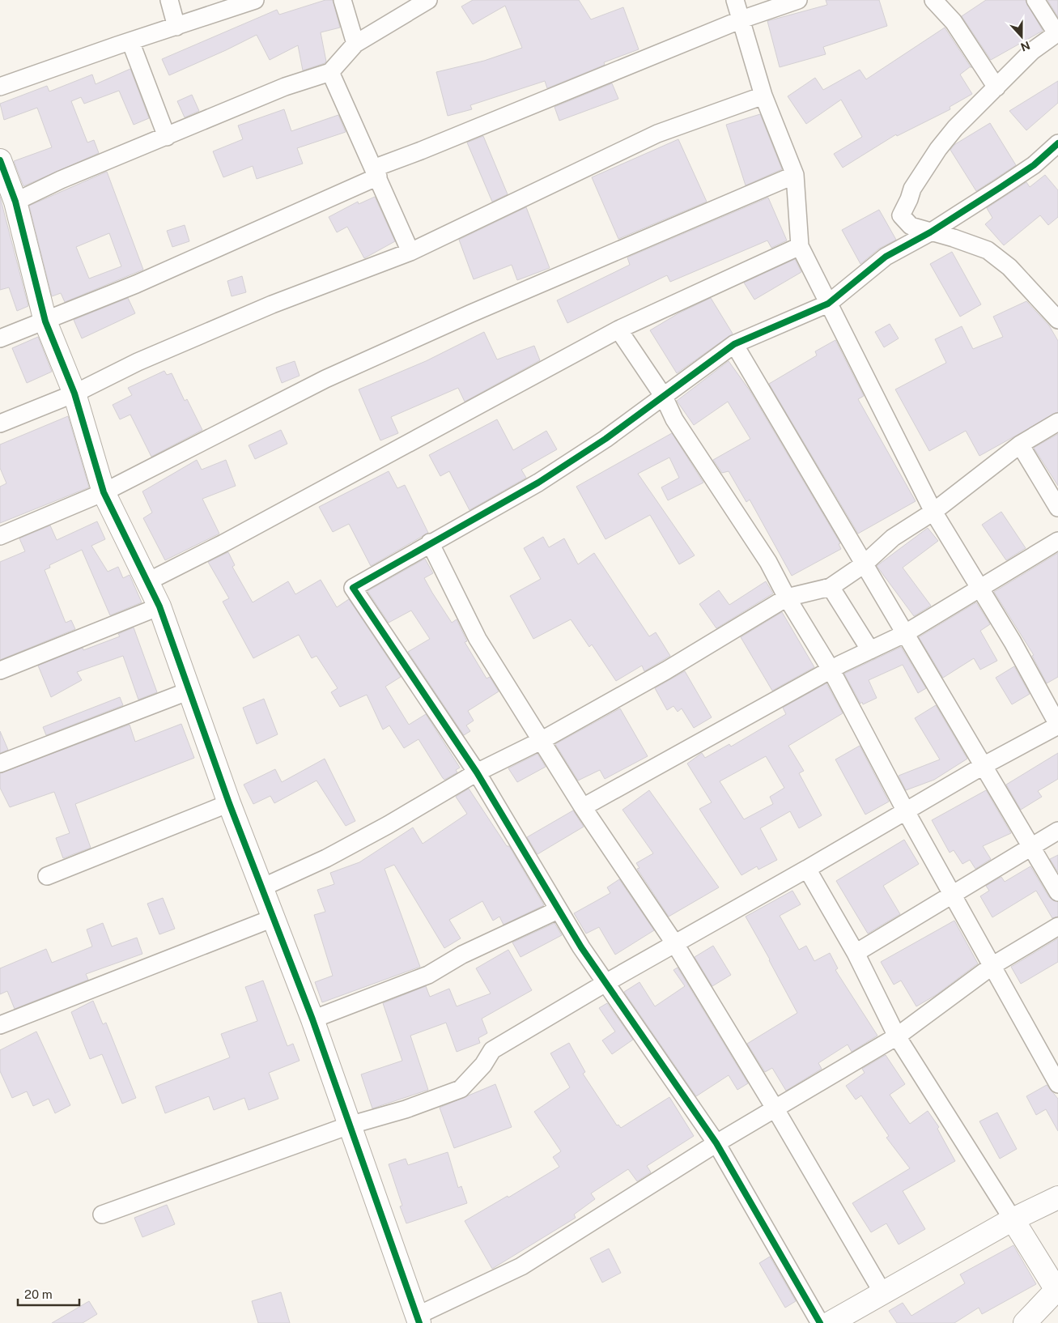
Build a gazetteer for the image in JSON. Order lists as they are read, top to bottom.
{
  "scale_bar": "20 m",
  "north": "bottom"
}
